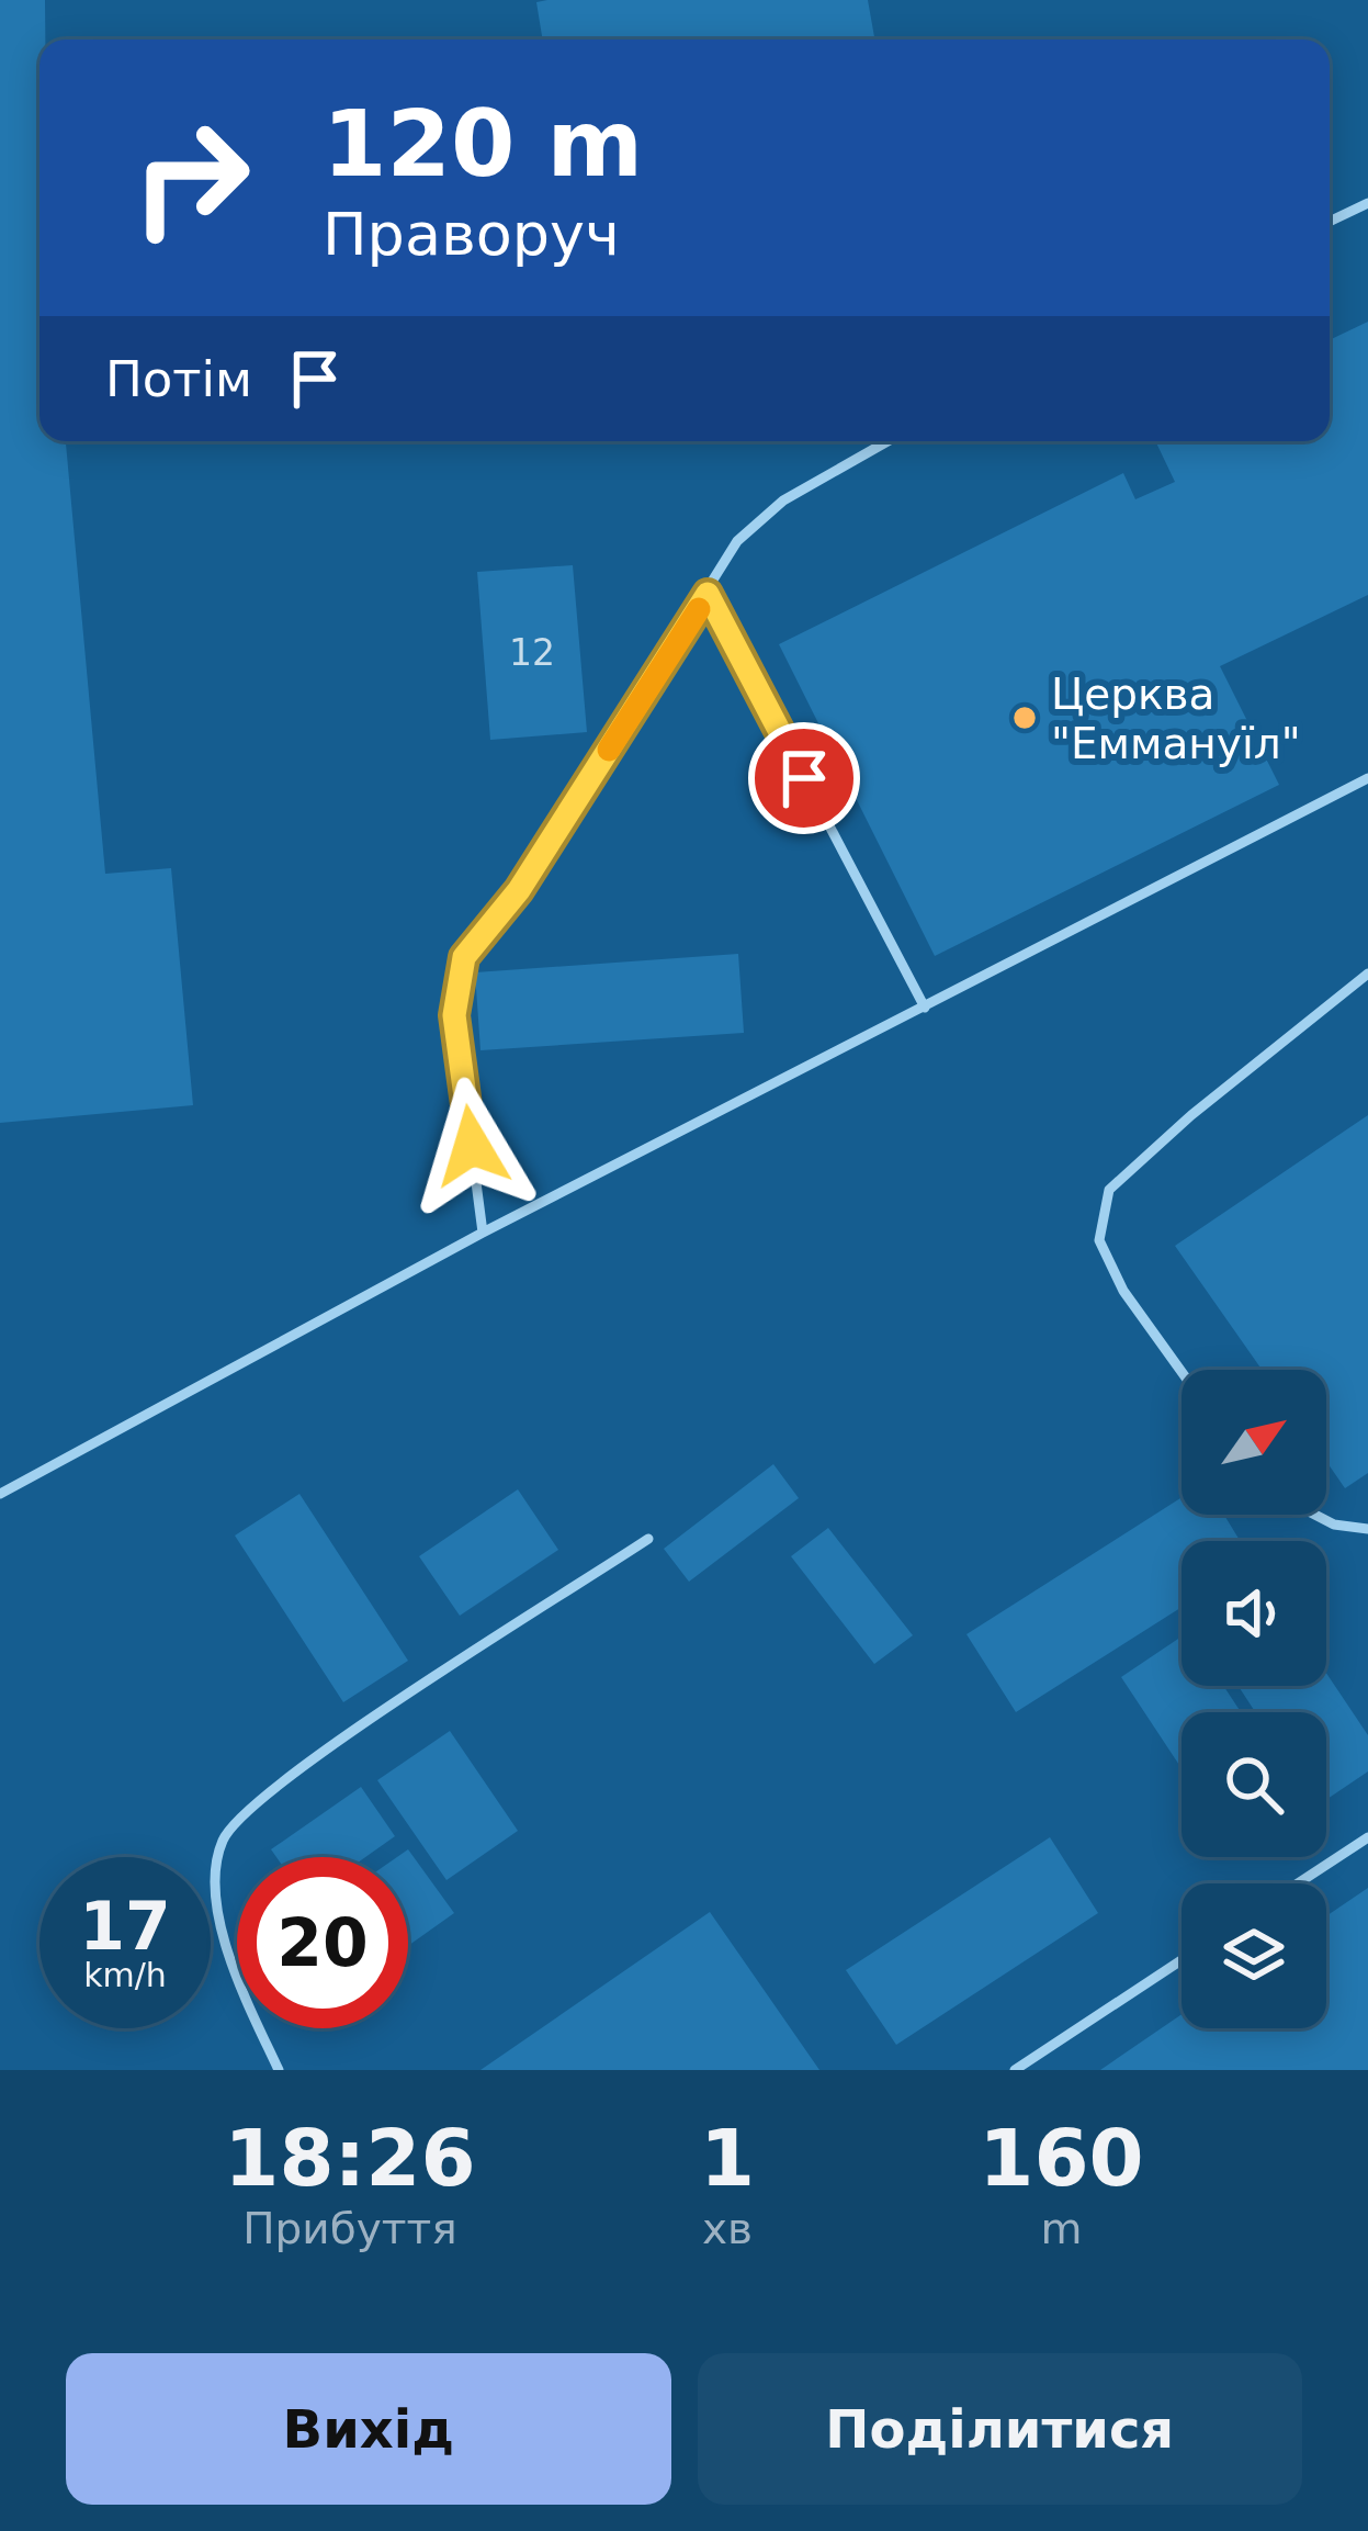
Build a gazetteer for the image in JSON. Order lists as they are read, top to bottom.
{
  "places": ["Церква \"Еммануїл\""],
  "house_numbers": ["12"],
  "north": "top right",
  "page": {
    "turn": ["120 m", "Праворуч"],
    "then": "Потім",
    "speed": "17 km/h",
    "limit": "20",
    "eta": [
      "18:26",
      "Прибуття",
      "1",
      "хв",
      "160",
      "m"
    ],
    "buttons": ["Вихід", "Поділитися"]
  }
}
